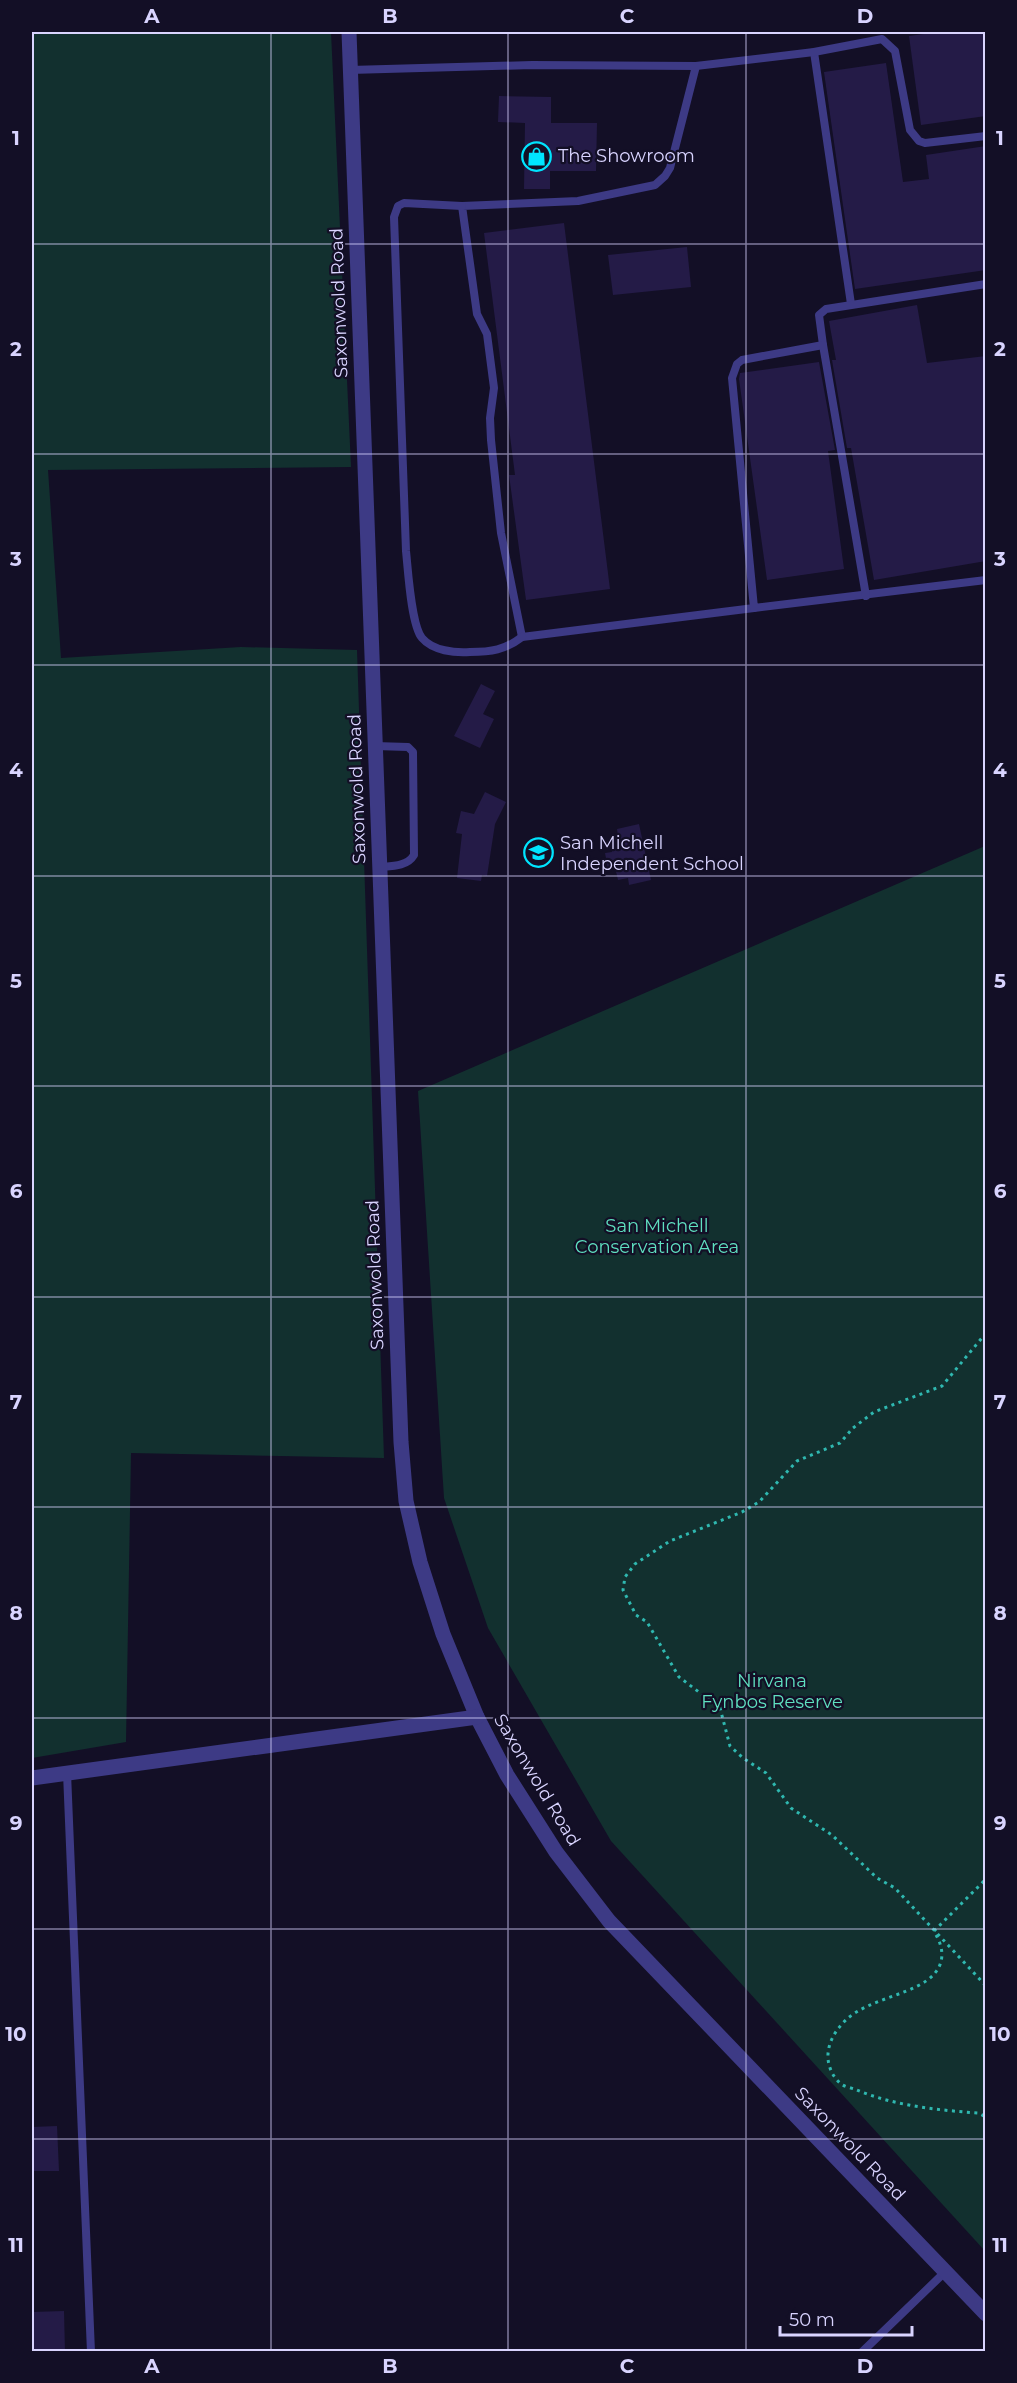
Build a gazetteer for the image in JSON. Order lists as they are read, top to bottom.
{
  "streets": {
    "street": ["Saxonwold Road"]
  },
  "parks": ["San Michell Conservation Area", "Nirvana Fynbos Reserve"],
  "places": {
    "shop": ["The Showroom"],
    "school or university": ["San Michell Independent School"]
  },
  "scale_bar": "50 m",
  "grid": {
    "columns": [
      "A",
      "B",
      "C",
      "D"
    ],
    "rows": [
      "1",
      "2",
      "3",
      "4",
      "5",
      "6",
      "7",
      "8",
      "9",
      "10",
      "11"
    ]
  }
}
